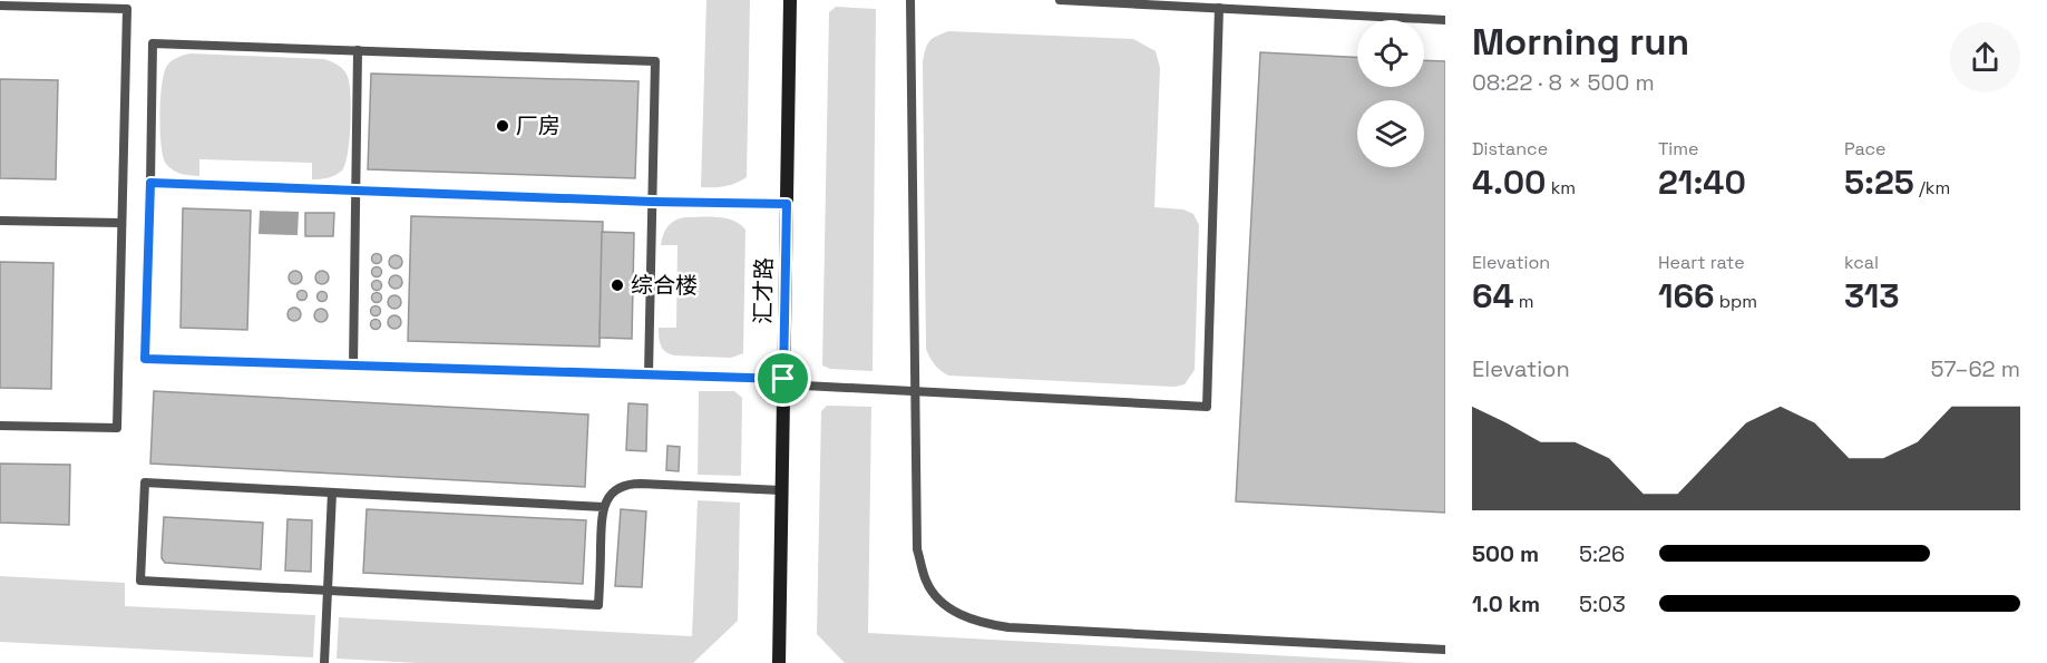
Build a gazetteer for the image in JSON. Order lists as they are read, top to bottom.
{
  "streets": {
    "main road": ["汇才路"]
  },
  "places": ["厂房", "综合楼"],
  "page": {
    "heading": ["Morning run", "08:22 · 8 × 500 m"],
    "stats": [
      ["Distance", "4.00 km"],
      ["Time", "21:40"],
      ["Pace", "5:25 /km"],
      ["Elevation", "64 m"],
      ["Heart rate", "166 bpm"],
      ["kcal", "313"]
    ],
    "chart": ["Elevation", "57–62 m"],
    "list": [
      {
        "name": "500 m",
        "note": "5:26"
      },
      {
        "name": "1.0 km",
        "note": "5:03"
      }
    ]
  }
}
